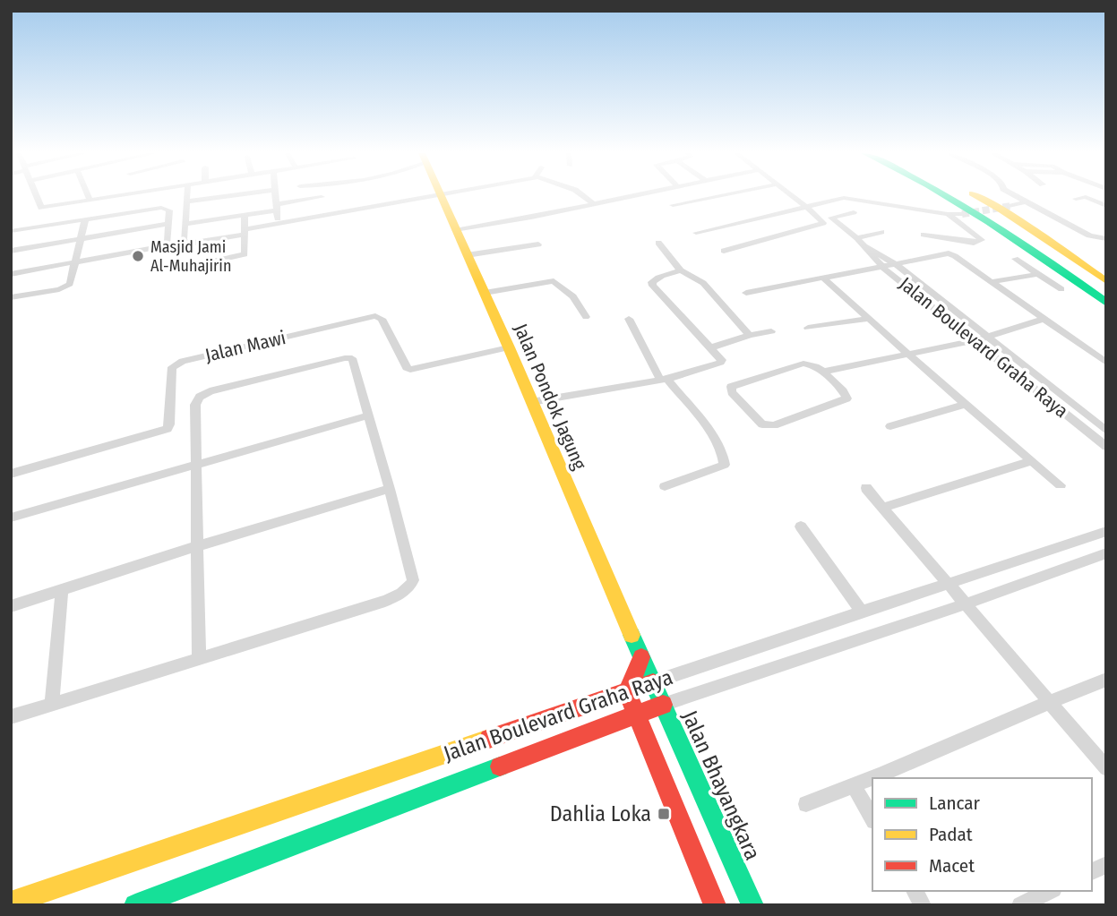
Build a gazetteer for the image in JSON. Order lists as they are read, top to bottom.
{
  "streets": {
    "main road": ["Jalan Boulevard Graha Raya", "Jalan Pondok Jagung", "Jalan Bhayangkara"],
    "street": ["Jalan Mawi"]
  },
  "crossings": [
    ["Jalan Mawi", "Jalan Pondok Jagung"],
    ["Jalan Boulevard Graha Raya", "Jalan Pondok Jagung"],
    ["Jalan Boulevard Graha Raya", "Jalan Bhayangkara"],
    ["Jalan Pondok Jagung", "Jalan Bhayangkara"]
  ],
  "places": {
    "other": ["Masjid Jami Al-Muhajirin"],
    "transit": ["Dahlia Loka"]
  },
  "legend": ["Lancar", "Padat", "Macet"]
}
